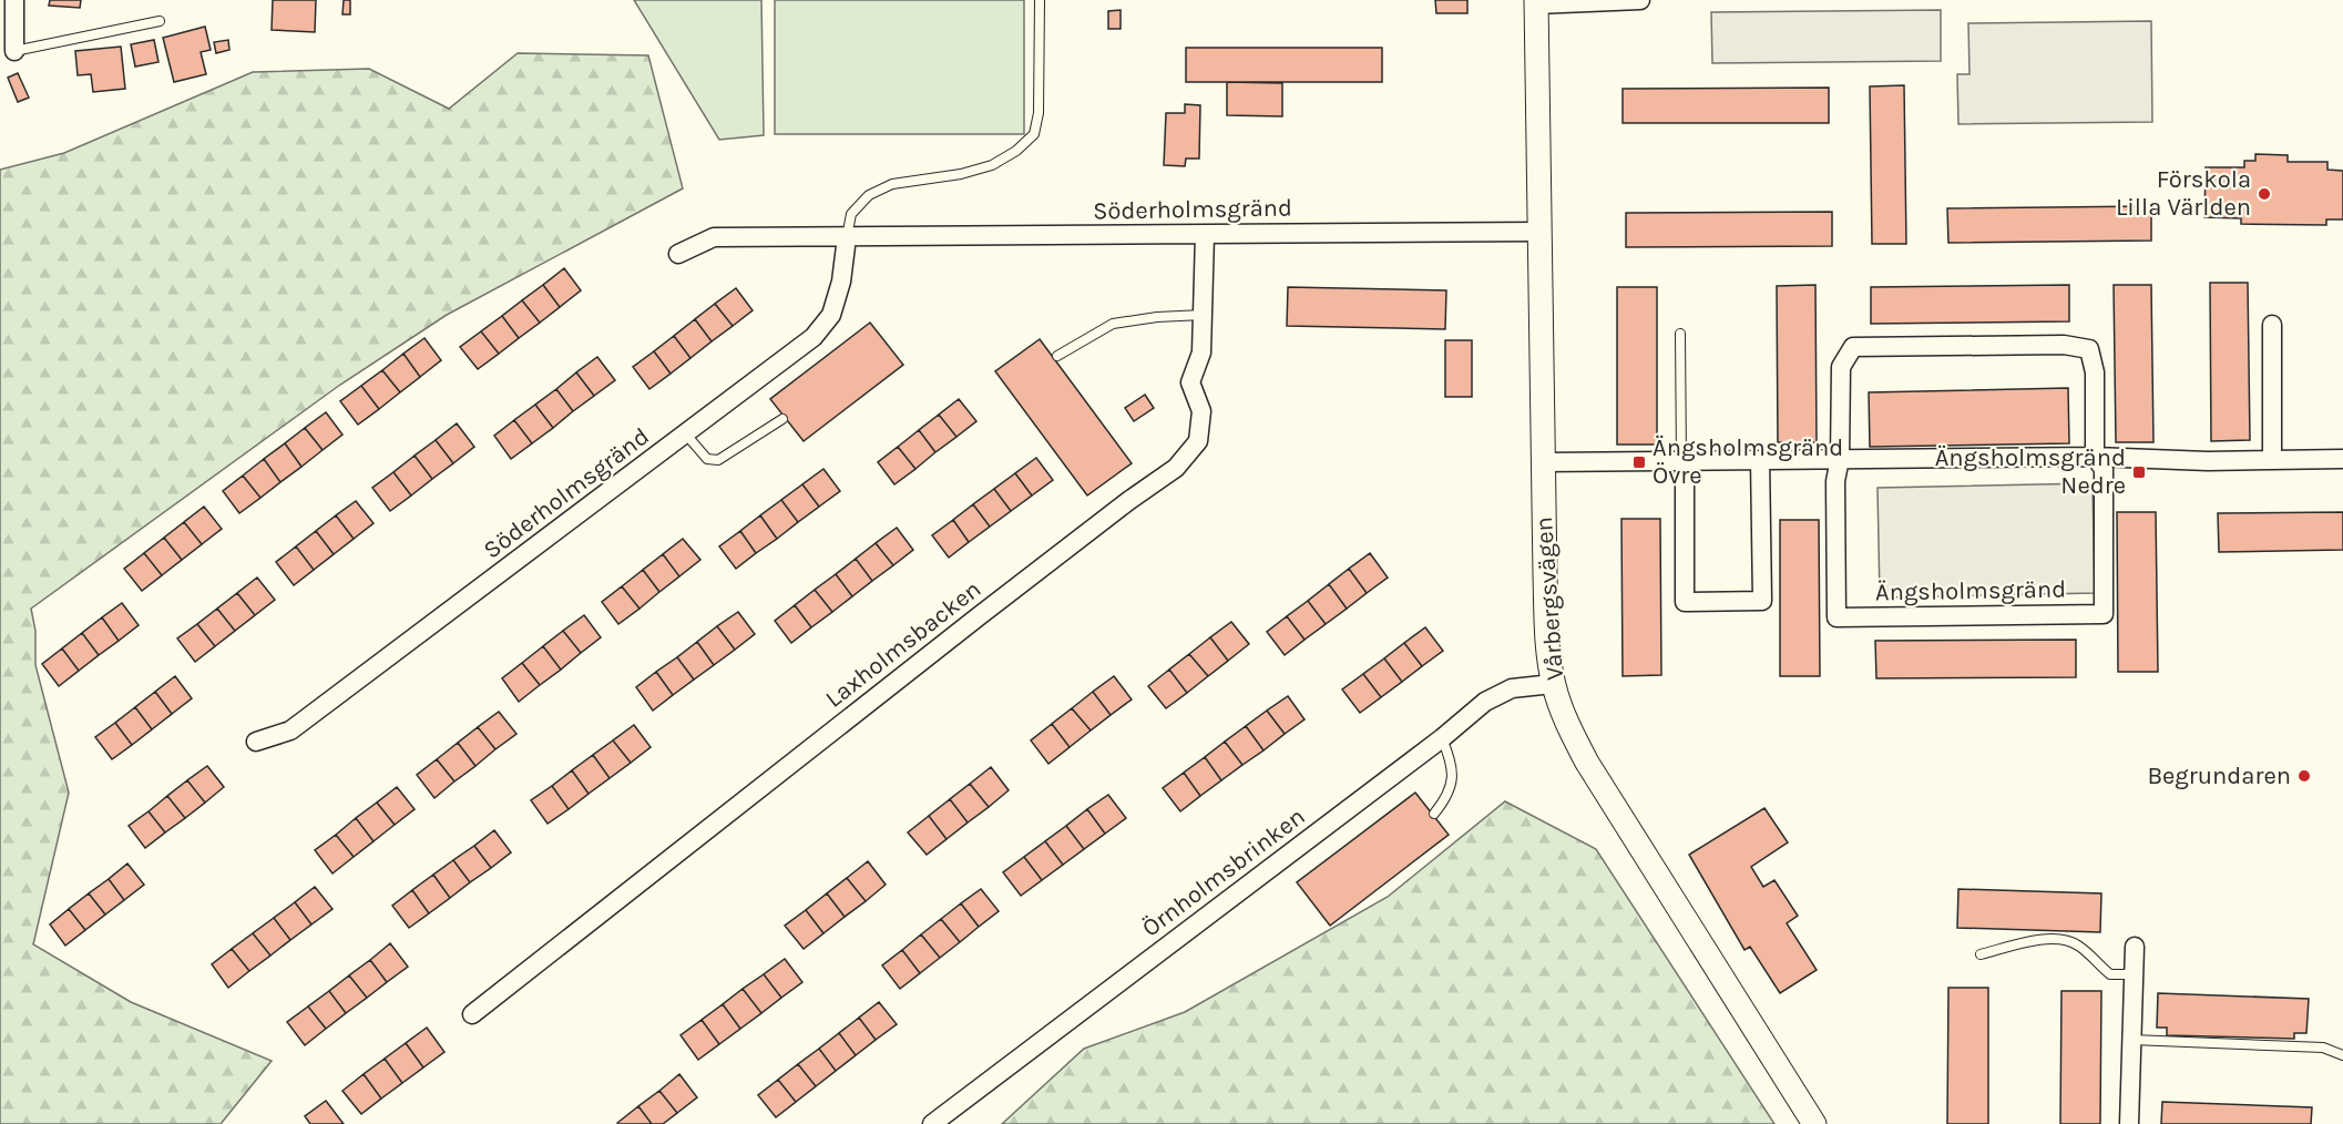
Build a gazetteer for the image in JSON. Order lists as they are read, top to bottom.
{
  "streets": {
    "street": [
      "Söderholmsgränd",
      "Ängsholmsgränd",
      "Vårbergsvägen",
      "Laxholmsbacken",
      "Örnholmsbrinken"
    ]
  },
  "crossings": [
    ["Söderholmsgränd", "Vårbergsvägen"],
    ["Söderholmsgränd", "Laxholmsbacken"],
    ["Vårbergsvägen", "Örnholmsbrinken"]
  ],
  "places": {
    "other": ["Förskola Lilla Världen", "Begrundaren"],
    "transit": ["Ängsholmsgränd Övre", "Ängsholmsgränd Nedre"]
  }
}
